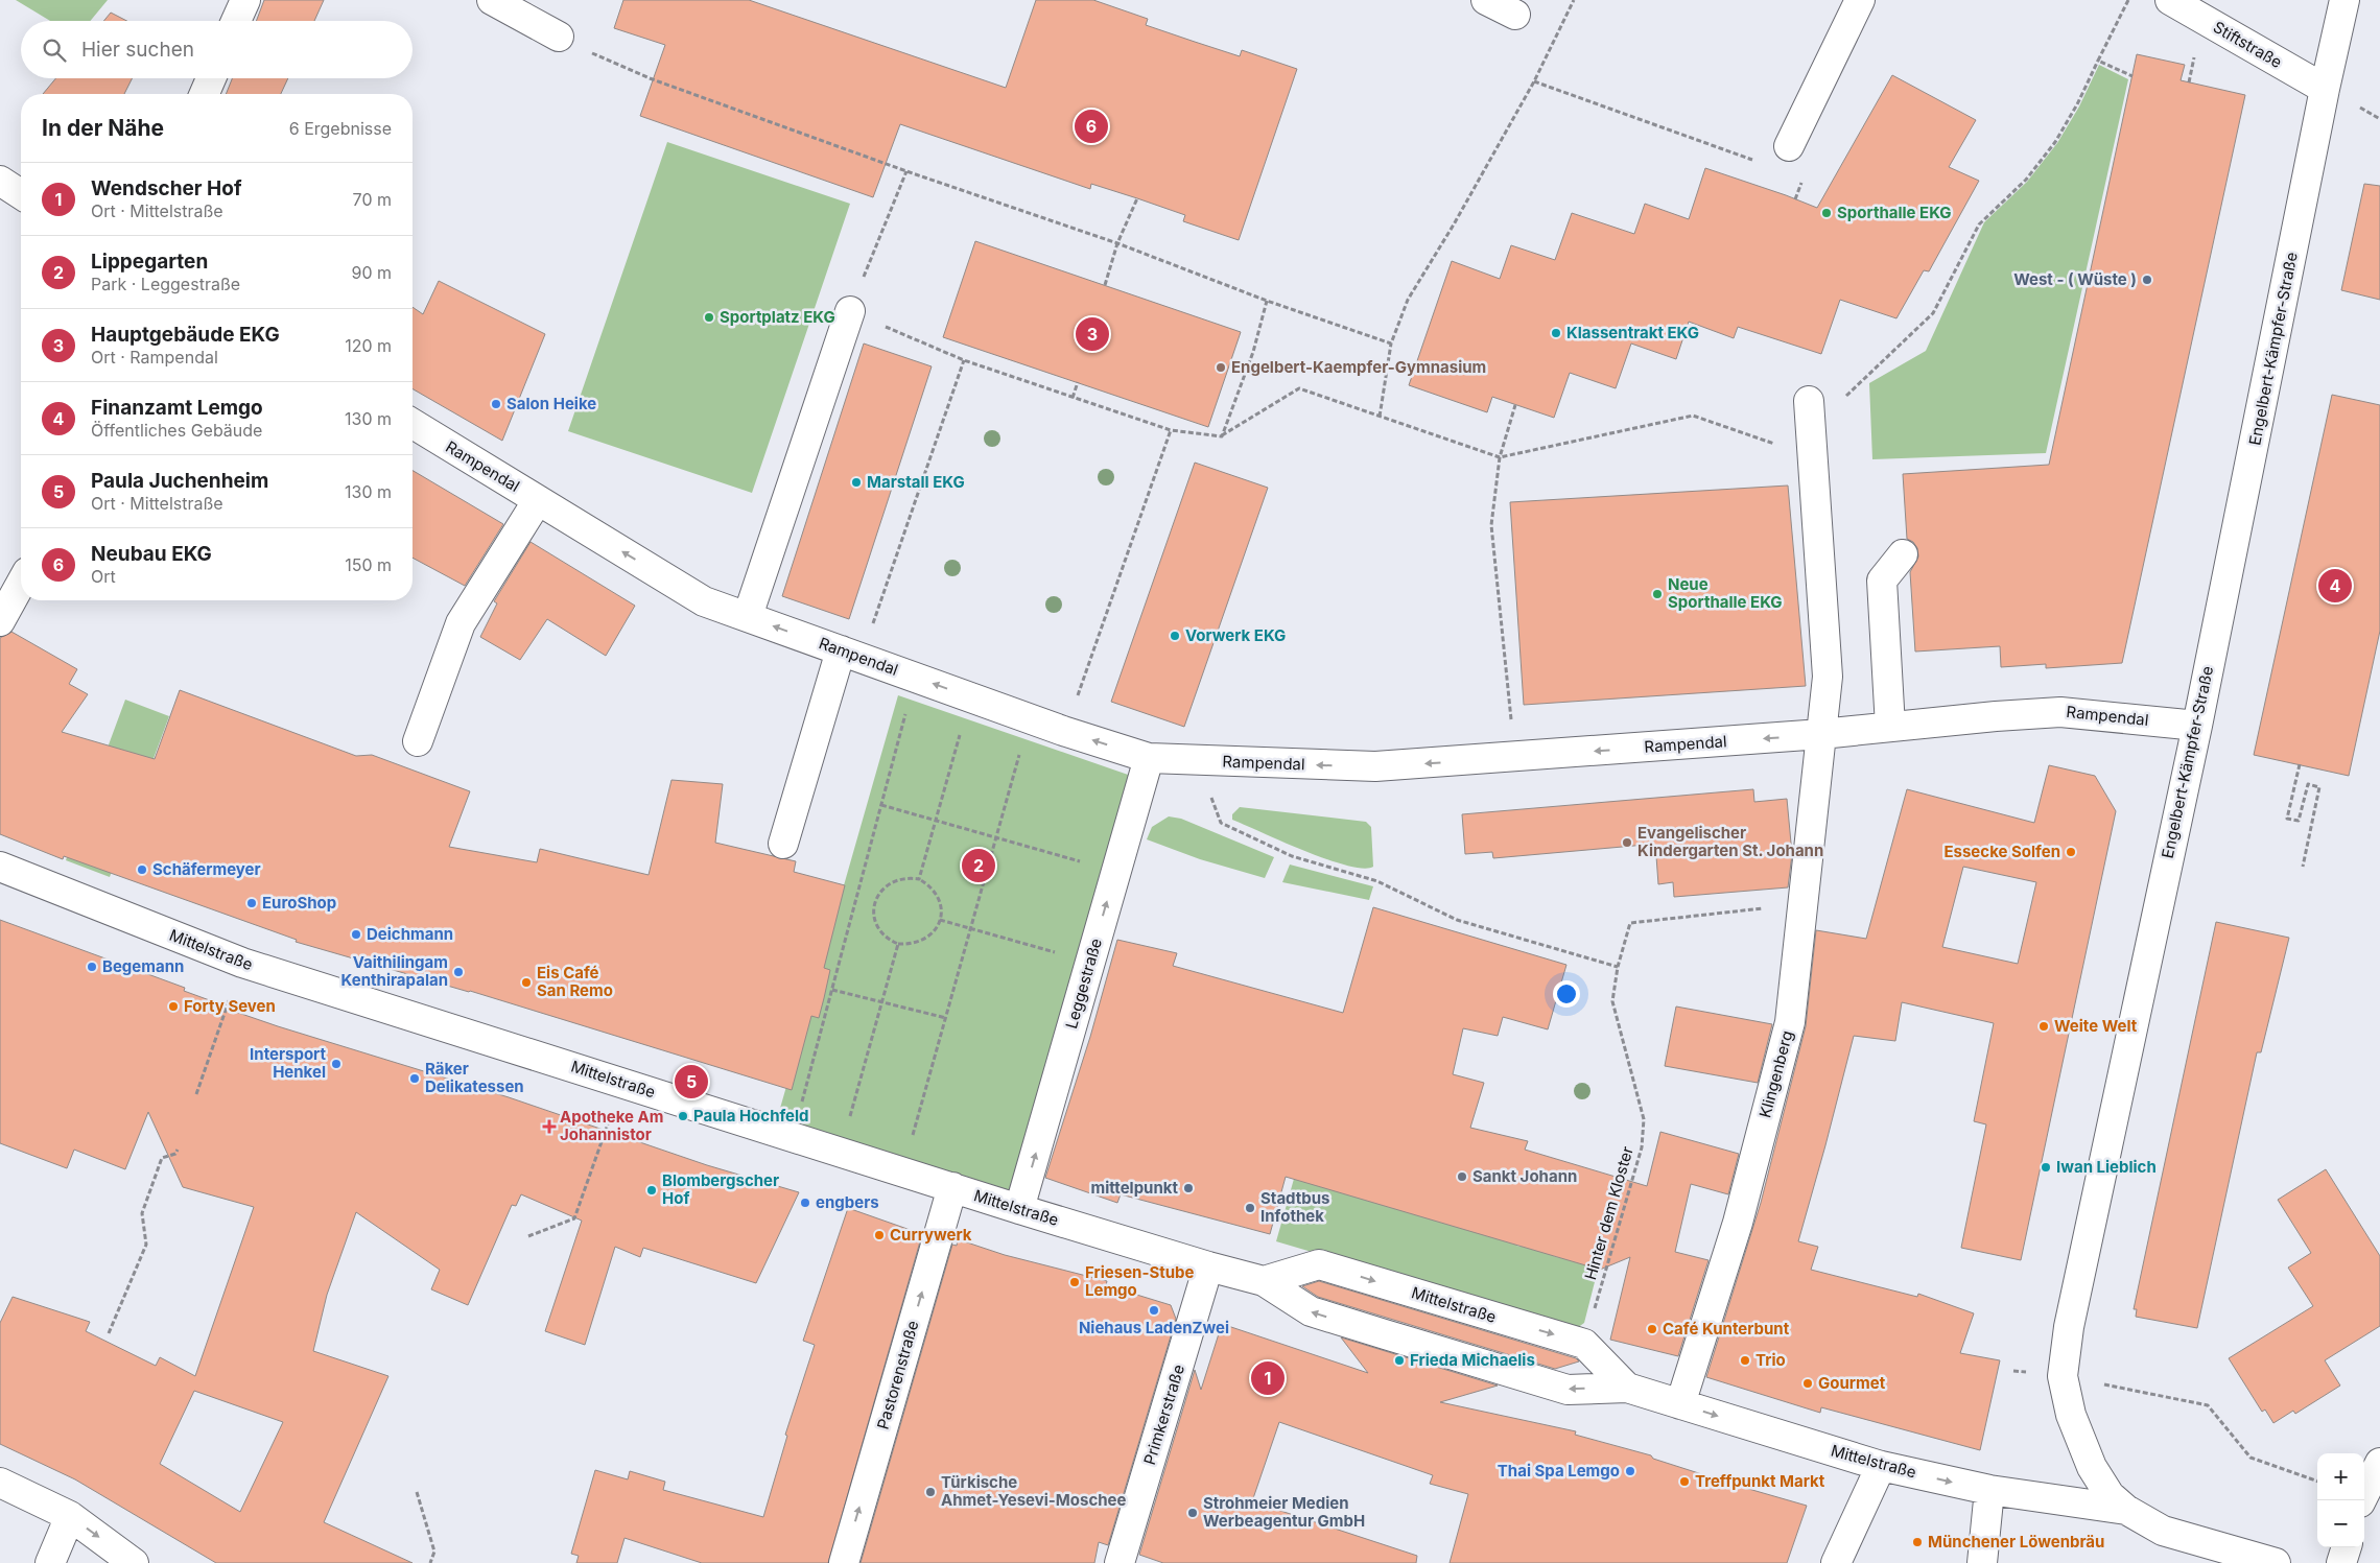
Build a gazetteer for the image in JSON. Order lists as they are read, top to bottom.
{
  "streets": {
    "street": [
      "Stiftstraße",
      "Engelbert-Kämpfer-Straße",
      "Rampendal",
      "Mittelstraße",
      "Leggestraße",
      "Klingenberg",
      "Pastorenstraße",
      "Primkerstraße"
    ],
    "path": ["Hinter dem Kloster"]
  },
  "crossings": [
    ["Stiftstraße", "Engelbert-Kämpfer-Straße"],
    ["Engelbert-Kämpfer-Straße", "Rampendal"],
    ["Engelbert-Kämpfer-Straße", "Mittelstraße"],
    ["Rampendal", "Leggestraße"],
    ["Rampendal", "Klingenberg"],
    ["Mittelstraße", "Leggestraße"],
    ["Mittelstraße", "Klingenberg"],
    ["Mittelstraße", "Hinter dem Kloster"],
    ["Mittelstraße", "Pastorenstraße"],
    ["Mittelstraße", "Primkerstraße"],
    ["Klingenberg", "Hinter dem Kloster"]
  ],
  "one_way": ["Rampendal", "Leggestraße", "Pastorenstraße"],
  "places": {
    "other": [
      "Sporthalle EKG",
      "West - ( Wüste )",
      "Sportplatz EKG",
      "Klassentrakt EKG",
      "Engelbert-Kaempfer-Gymnasium",
      "Salon Heike",
      "Marstall EKG",
      "Neue Sporthalle EKG",
      "Vorwerk EKG",
      "Evangelischer Kindergarten St. Johann",
      "Essecke Solfen",
      "Schäfermeyer",
      "EuroShop",
      "Deichmann",
      "Begemann",
      "Vaithilingam Kenthirapalan",
      "Eis Café San Remo",
      "Forty Seven",
      "Weite Welt",
      "Intersport Henkel",
      "Räker Delikatessen",
      "Paula Hochfeld",
      "Iwan Lieblich",
      "Sankt Johann",
      "mittelpunkt",
      "Blombergscher Hof",
      "engbers",
      "Stadtbus Infothek",
      "Currywerk",
      "Friesen-Stube Lemgo",
      "Niehaus LadenZwei",
      "Café Kunterbunt",
      "Frieda Michaelis",
      "Trio",
      "Gourmet",
      "Thai Spa Lemgo",
      "Treffpunkt Markt",
      "Türkische Ahmet-Yesevi-Moschee",
      "Strohmeier Medien Werbeagentur GmbH",
      "Münchener Löwenbräu"
    ],
    "health": ["Apotheke Am Johannistor"]
  },
  "page": {
    "search": "Hier suchen",
    "heading": ["In der Nähe", "6 Ergebnisse"],
    "pins": [
      "6",
      "3",
      "4",
      "2",
      "5",
      "1"
    ],
    "list": [
      {
        "mark": "1",
        "name": "Wendscher Hof",
        "note": "Ort · Mittelstraße",
        "value": "70 m"
      },
      {
        "mark": "2",
        "name": "Lippegarten",
        "note": "Park · Leggestraße",
        "value": "90 m"
      },
      {
        "mark": "3",
        "name": "Hauptgebäude EKG",
        "note": "Ort · Rampendal",
        "value": "120 m"
      },
      {
        "mark": "4",
        "name": "Finanzamt Lemgo",
        "note": "Öffentliches Gebäude",
        "value": "130 m"
      },
      {
        "mark": "5",
        "name": "Paula Juchenheim",
        "note": "Ort · Mittelstraße",
        "value": "130 m"
      },
      {
        "mark": "6",
        "name": "Neubau EKG",
        "note": "Ort",
        "value": "150 m"
      }
    ],
    "map_buttons": ["+", "−"]
  }
}
